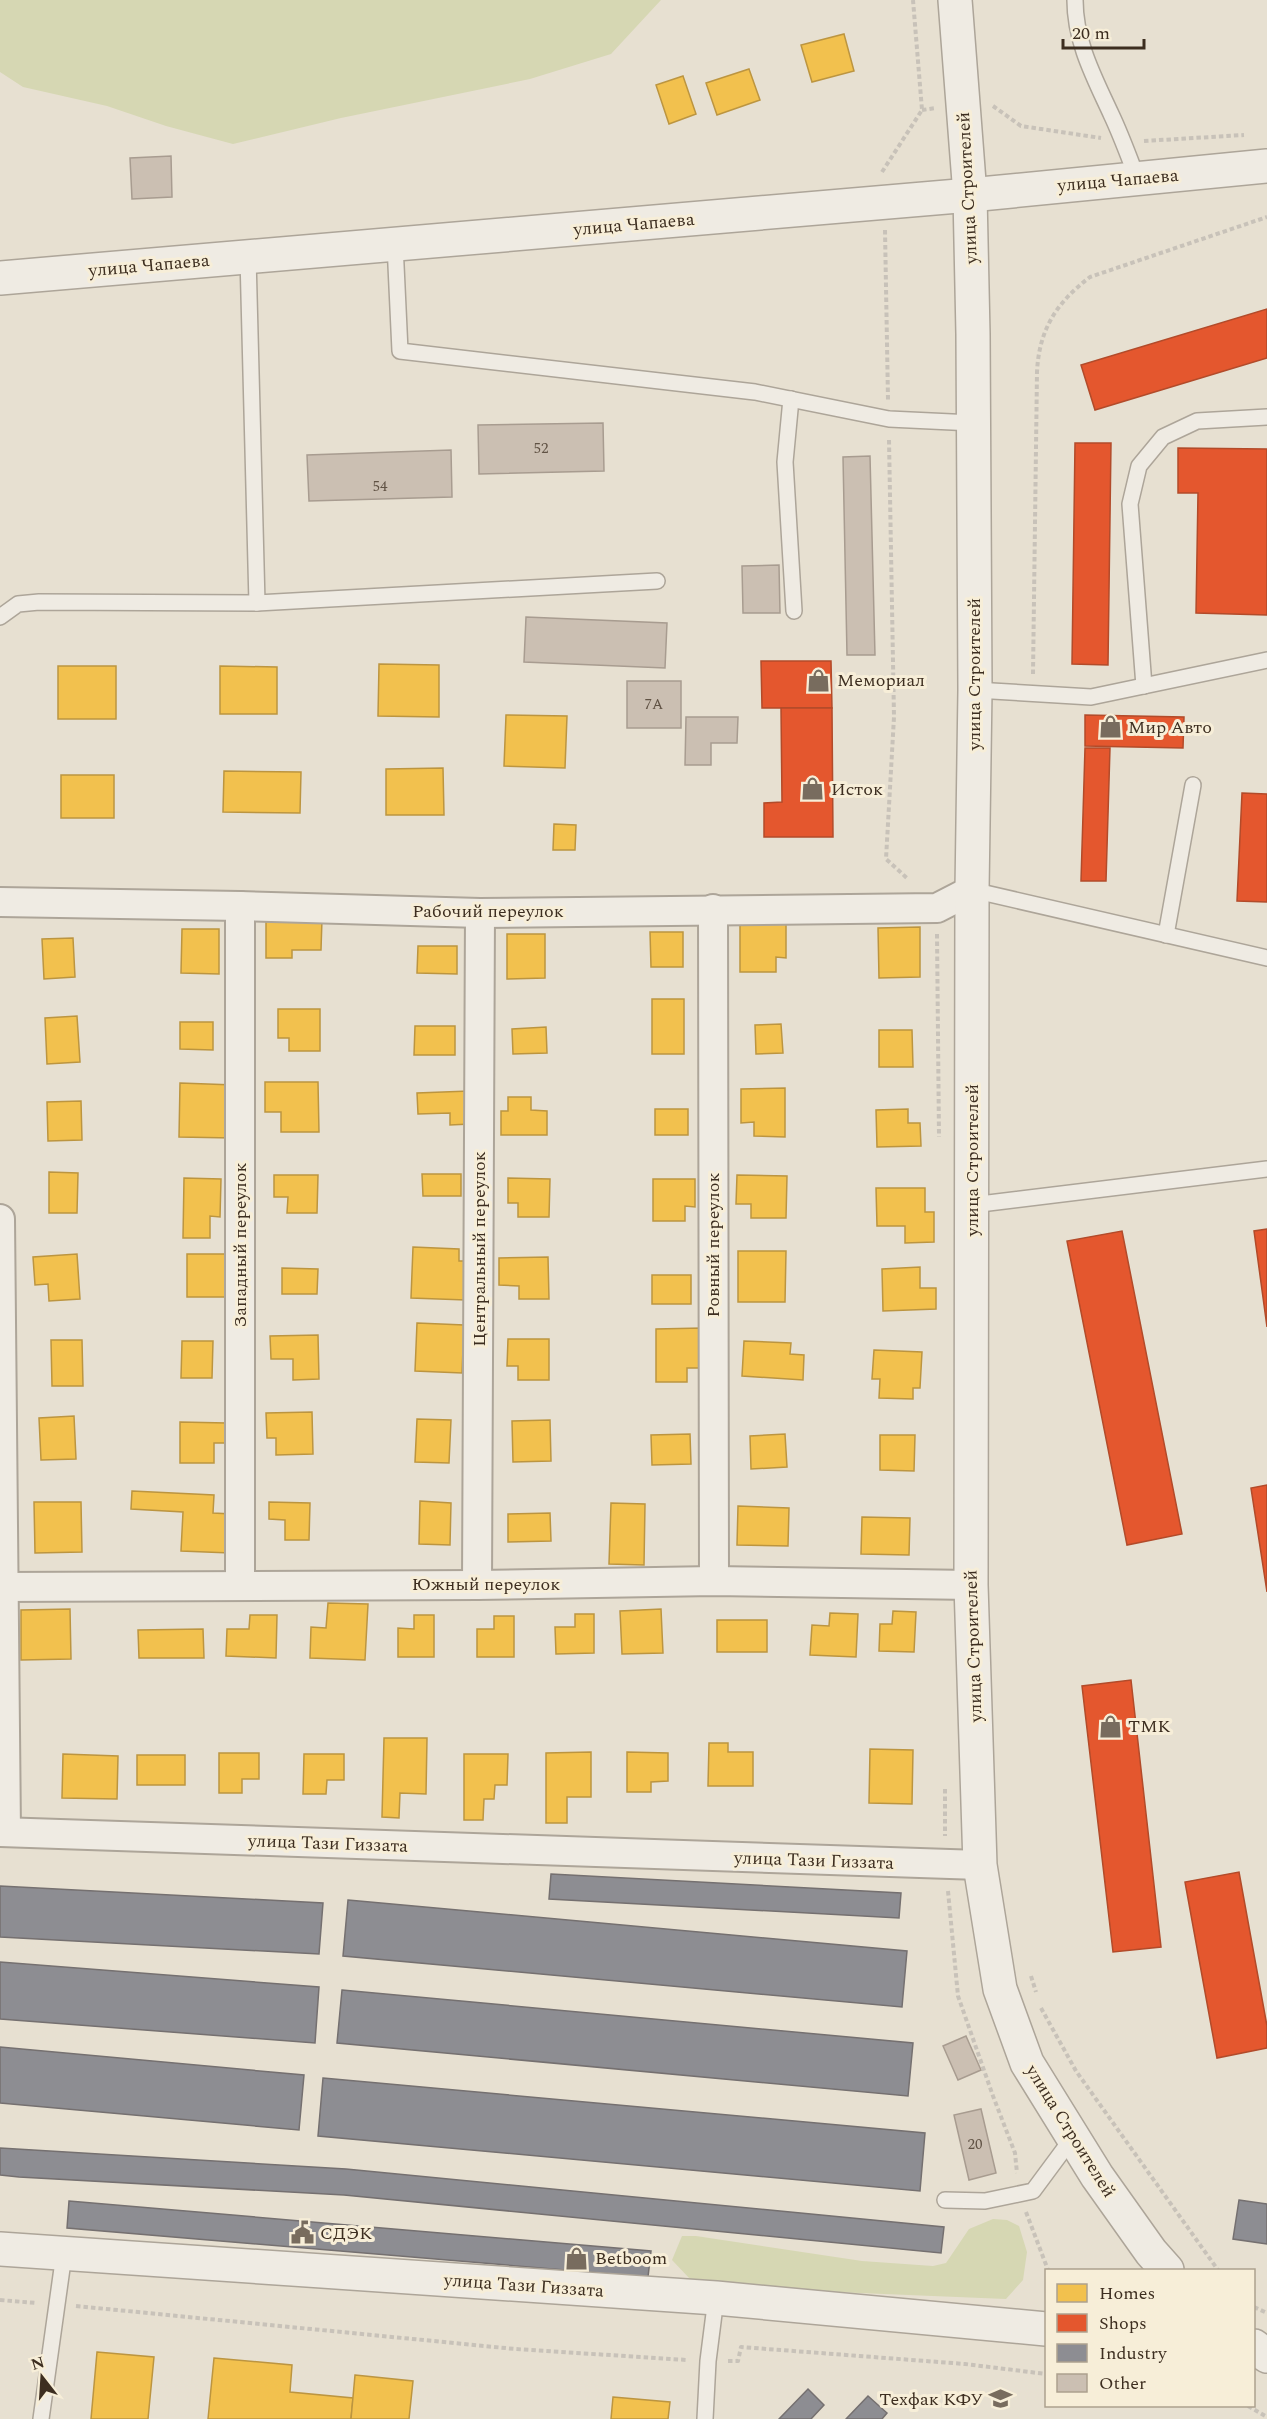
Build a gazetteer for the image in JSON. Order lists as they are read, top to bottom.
{
  "streets": {
    "street": [
      "улица Чапаева",
      "улица Строителей",
      "Рабочий переулок",
      "Западный переулок",
      "Ровный переулок",
      "Центральный переулок",
      "Южный переулок",
      "улица Тази Гиззата"
    ]
  },
  "crossings": [
    ["улица Чапаева", "улица Строителей"],
    ["улица Строителей", "Рабочий переулок"],
    ["улица Строителей", "Южный переулок"],
    ["улица Строителей", "улица Тази Гиззата"],
    ["Рабочий переулок", "Западный переулок"],
    ["Рабочий переулок", "Ровный переулок"],
    ["Рабочий переулок", "Центральный переулок"],
    ["Западный переулок", "Южный переулок"],
    ["Ровный переулок", "Южный переулок"],
    ["Центральный переулок", "Южный переулок"]
  ],
  "places": {
    "shop": [
      "Мемориал",
      "Мир Авто",
      "Исток",
      "ТМК",
      "Betboom"
    ],
    "public building": ["СДЭК"],
    "school or university": ["Техфак КФУ"]
  },
  "house_numbers": [
    "52",
    "54",
    "7А",
    "20"
  ],
  "legend": [
    "Homes",
    "Shops",
    "Industry",
    "Other"
  ],
  "scale_bar": "20 m",
  "north": "top"
}
